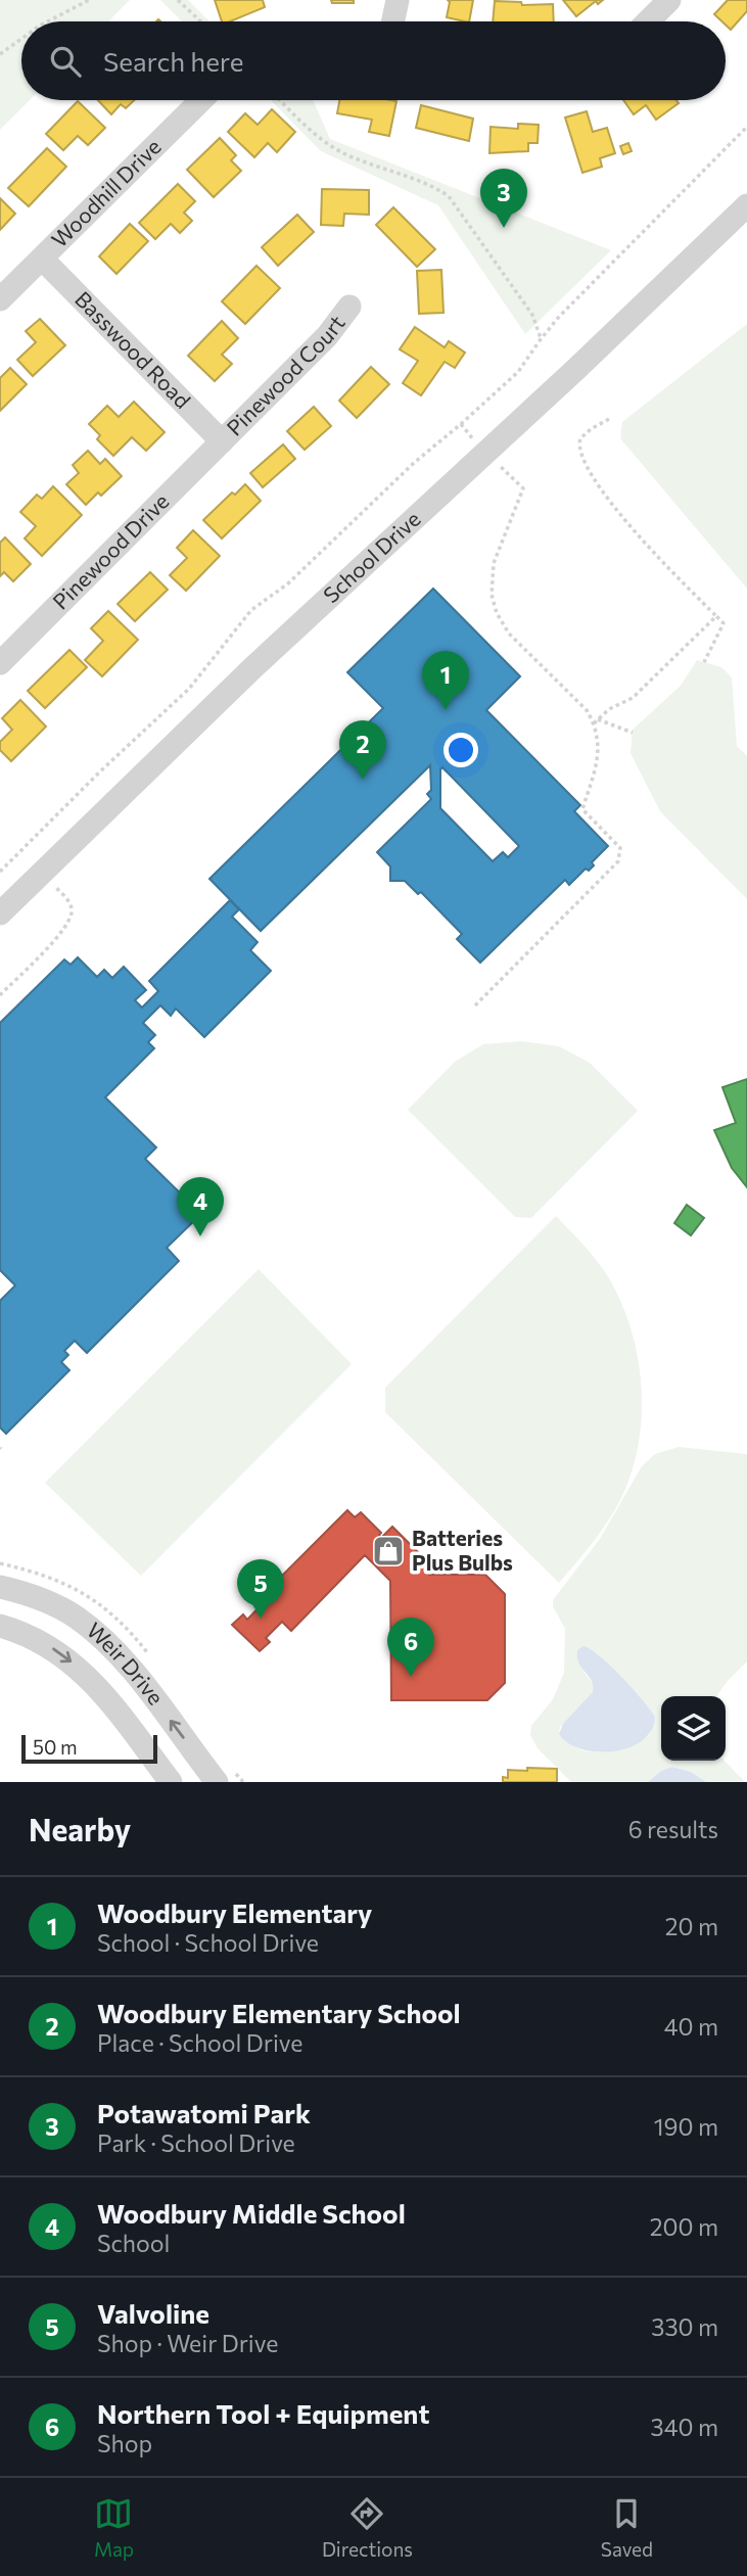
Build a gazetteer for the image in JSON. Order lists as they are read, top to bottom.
{
  "streets": {
    "street": [
      "Woodhill Drive",
      "Basswood Road",
      "Pinewood Court",
      "Pinewood Drive",
      "School Drive",
      "Weir Drive"
    ]
  },
  "crossings": [
    ["Woodhill Drive", "Basswood Road"],
    ["Basswood Road", "Pinewood Court"],
    ["Basswood Road", "Pinewood Drive"],
    ["Pinewood Court", "Pinewood Drive"]
  ],
  "places": {
    "shop": ["Batteries Plus Bulbs"]
  },
  "scale_bar": "50 m",
  "page": {
    "search": "Search here",
    "pins": [
      "3",
      "1",
      "2",
      "4",
      "5",
      "6"
    ],
    "scale": "50 m",
    "heading": ["Nearby", "6 results"],
    "list": [
      {
        "mark": "1",
        "name": "Woodbury Elementary",
        "note": "School · School Drive",
        "value": "20 m"
      },
      {
        "mark": "2",
        "name": "Woodbury Elementary School",
        "note": "Place · School Drive",
        "value": "40 m"
      },
      {
        "mark": "3",
        "name": "Potawatomi Park",
        "note": "Park · School Drive",
        "value": "190 m"
      },
      {
        "mark": "4",
        "name": "Woodbury Middle School",
        "note": "School",
        "value": "200 m"
      },
      {
        "mark": "5",
        "name": "Valvoline",
        "note": "Shop · Weir Drive",
        "value": "330 m"
      },
      {
        "mark": "6",
        "name": "Northern Tool + Equipment",
        "note": "Shop",
        "value": "340 m"
      }
    ],
    "nav": ["Map", "Directions", "Saved"]
  }
}
